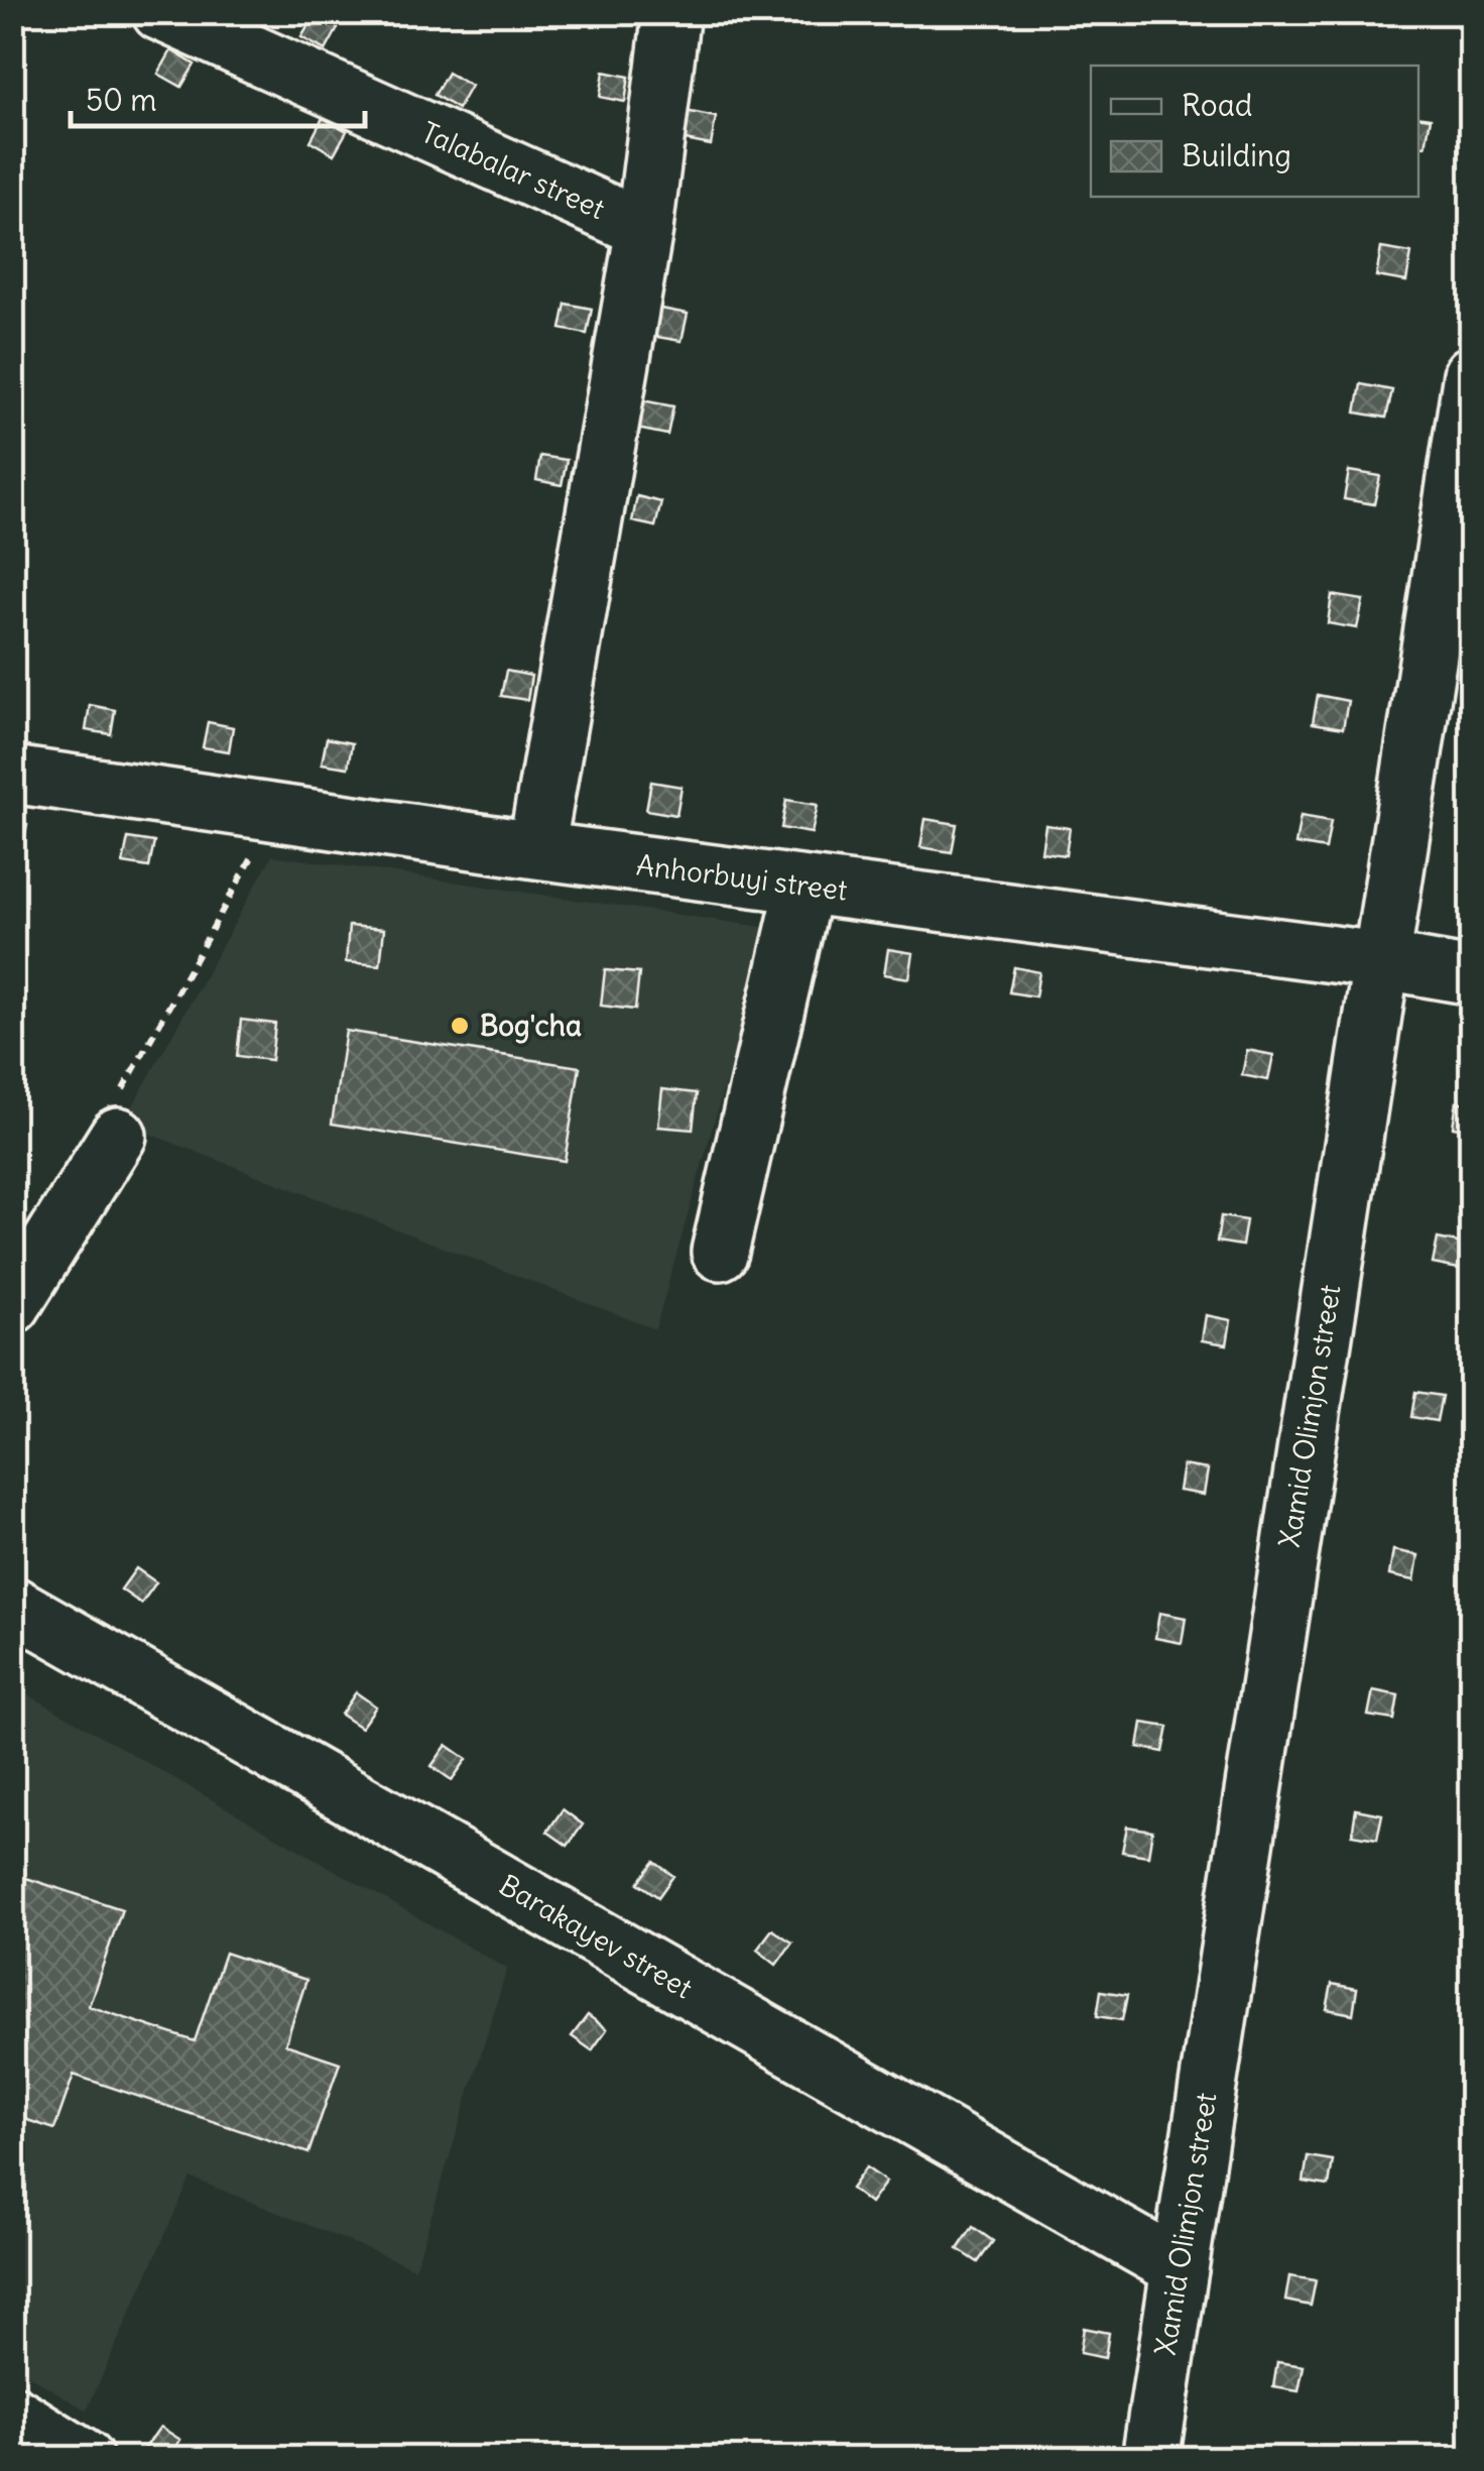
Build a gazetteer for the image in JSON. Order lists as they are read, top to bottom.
{
  "streets": {
    "street": [
      "Talabalar street",
      "Anhorbuyi street",
      "Xamid Olimjon street",
      "Barakayev street"
    ]
  },
  "crossings": [
    ["Anhorbuyi street", "Xamid Olimjon street"],
    ["Xamid Olimjon street", "Barakayev street"]
  ],
  "places": ["Bog'cha"],
  "legend": ["Road", "Building"],
  "scale_bar": "50 m"
}
